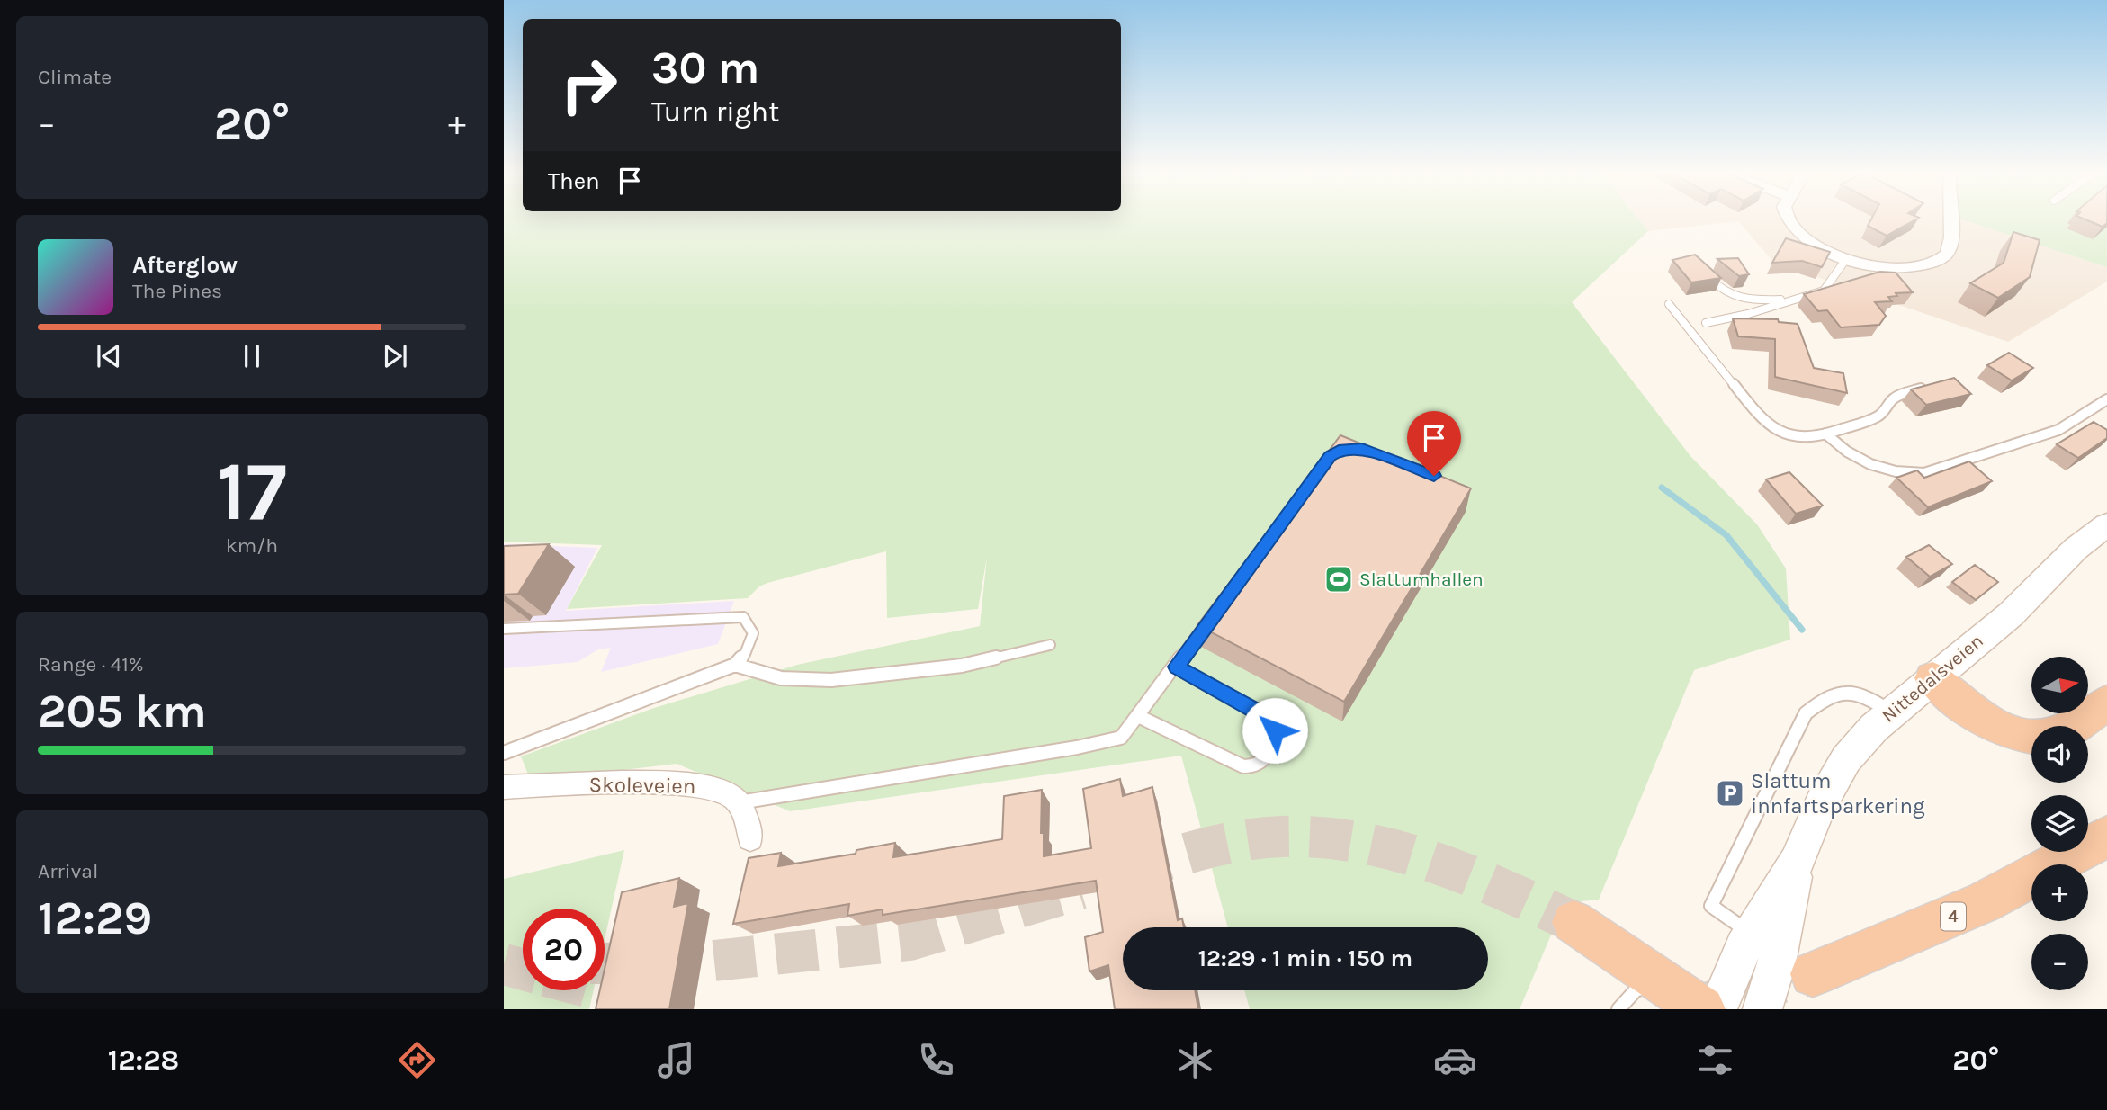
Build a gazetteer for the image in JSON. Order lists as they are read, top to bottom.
{
  "streets": {
    "highway": ["4"],
    "main road": ["Nittedalsveien"],
    "street": ["Skoleveien"]
  },
  "places": {
    "sports": ["Slattumhallen"],
    "parking": ["Slattum innfartsparkering"]
  },
  "north": "right",
  "page": {
    "tile": [
      "Climate",
      ["17", "km/h"],
      ["Range · 41%", "205 km"],
      ["Arrival", "12:29"]
    ],
    "turn": ["30 m", "Turn right"],
    "heat": ["−", "20°", "+"],
    "then": "Then",
    "song": ["Afterglow", "The Pines"],
    "map_buttons": ["+", "−"],
    "limit": "20",
    "trip": "12:29 · 1 min · 150 m",
    "tabs": ["12:28", "20°"]
  }
}
